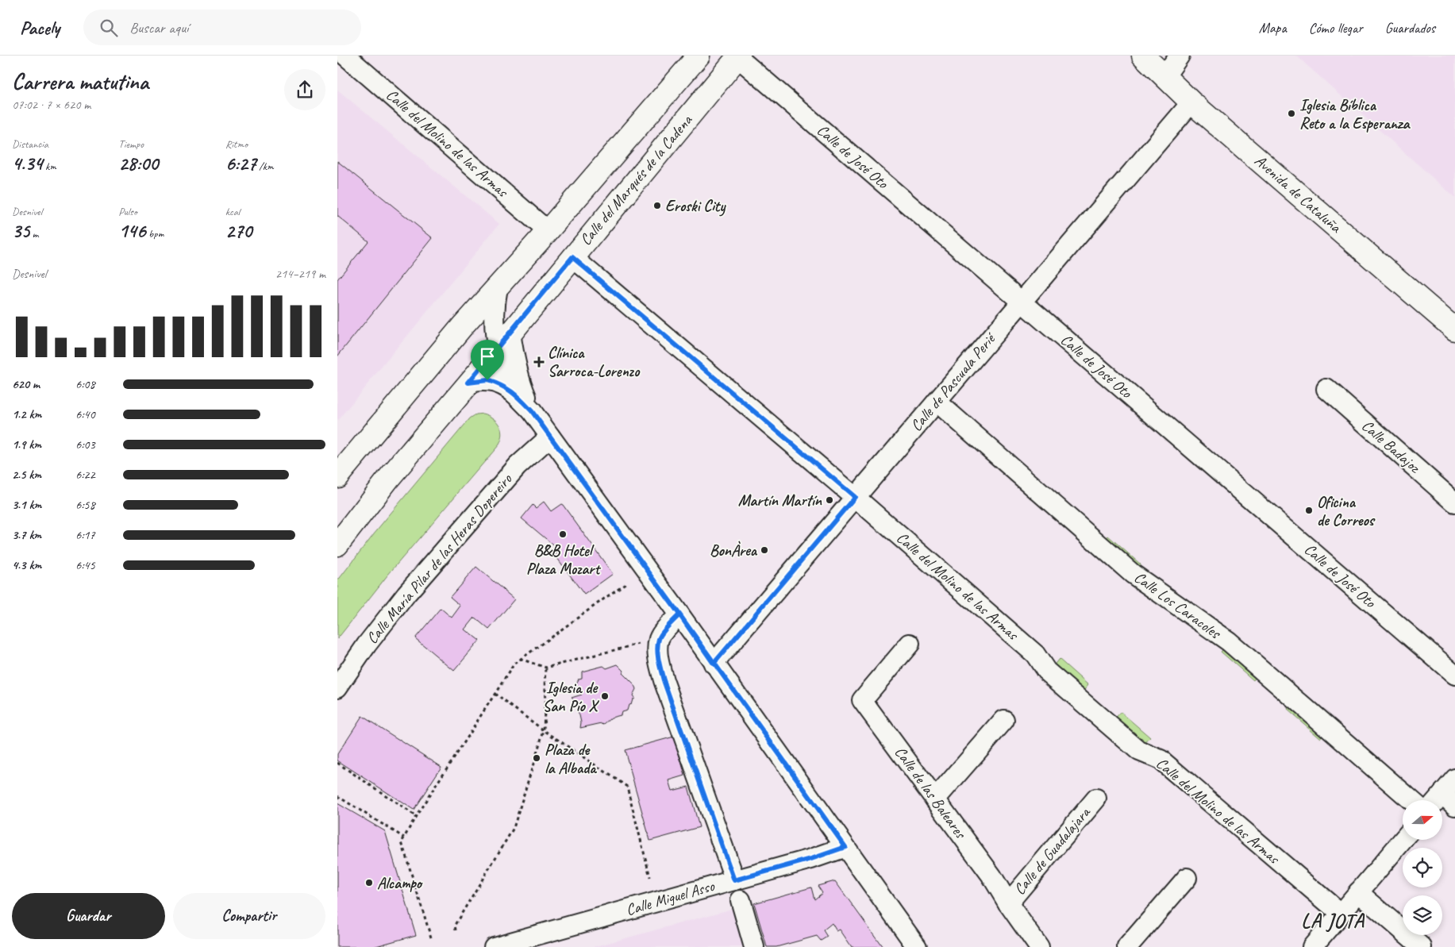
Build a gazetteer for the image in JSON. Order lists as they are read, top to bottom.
{
  "streets": {
    "main road": ["Calle del Marqués de la Cadena", "Avenida de Cataluña"],
    "street": [
      "Calle del Molino de las Armas",
      "Calle de José Oto",
      "Calle de Pascuala Perié",
      "Calle Badajoz",
      "Calle María Pilar de las Heras Dopereiro",
      "Calle Los Caracoles",
      "Calle de las Baleares",
      "Calle de Guadalajara",
      "Calle Miguel Asso"
    ]
  },
  "crossings": [
    ["Calle del Molino de las Armas", "Calle del Marqués de la Cadena"],
    ["Calle del Molino de las Armas", "Calle de Pascuala Perié"],
    ["Calle de José Oto", "Calle del Marqués de la Cadena"],
    ["Calle de José Oto", "Calle de Pascuala Perié"],
    ["Avenida de Cataluña", "Calle de Pascuala Perié"],
    ["Calle de Pascuala Perié", "Calle Los Caracoles"],
    ["Calle de las Baleares", "Calle de Guadalajara"]
  ],
  "districts": ["LA JOTA"],
  "places": {
    "other": [
      "Iglesia Bíblica Reto a la Esperanza",
      "Eroski City",
      "Martín Martín",
      "Oficina de Correos",
      "B&B Hotel Plaza Mozart",
      "BonÀrea",
      "Iglesia de San Pío X",
      "Plaza de la Albada",
      "Alcampo"
    ],
    "health": ["Clínica Sarroca-Lorenzo"]
  },
  "north": "right",
  "page": {
    "header": "Pacely",
    "search": "Buscar aquí",
    "nav": ["Mapa", "Cómo llegar", "Guardados"],
    "heading": ["Carrera matutina", "07:02 · 7 × 620 m"],
    "stats": [
      ["Distancia", "4.34 km"],
      ["Tiempo", "28:00"],
      ["Ritmo", "6:27 /km"],
      ["Desnivel", "35 m"],
      ["Pulso", "146 bpm"],
      ["kcal", "270"]
    ],
    "chart": ["Desnivel", "214–219 m"],
    "list": [
      {
        "name": "620 m",
        "note": "6:08"
      },
      {
        "name": "1.2 km",
        "note": "6:40"
      },
      {
        "name": "1.9 km",
        "note": "6:03"
      },
      {
        "name": "2.5 km",
        "note": "6:22"
      },
      {
        "name": "3.1 km",
        "note": "6:58"
      },
      {
        "name": "3.7 km",
        "note": "6:17"
      },
      {
        "name": "4.3 km",
        "note": "6:45"
      }
    ],
    "buttons": ["Guardar", "Compartir"]
  }
}
